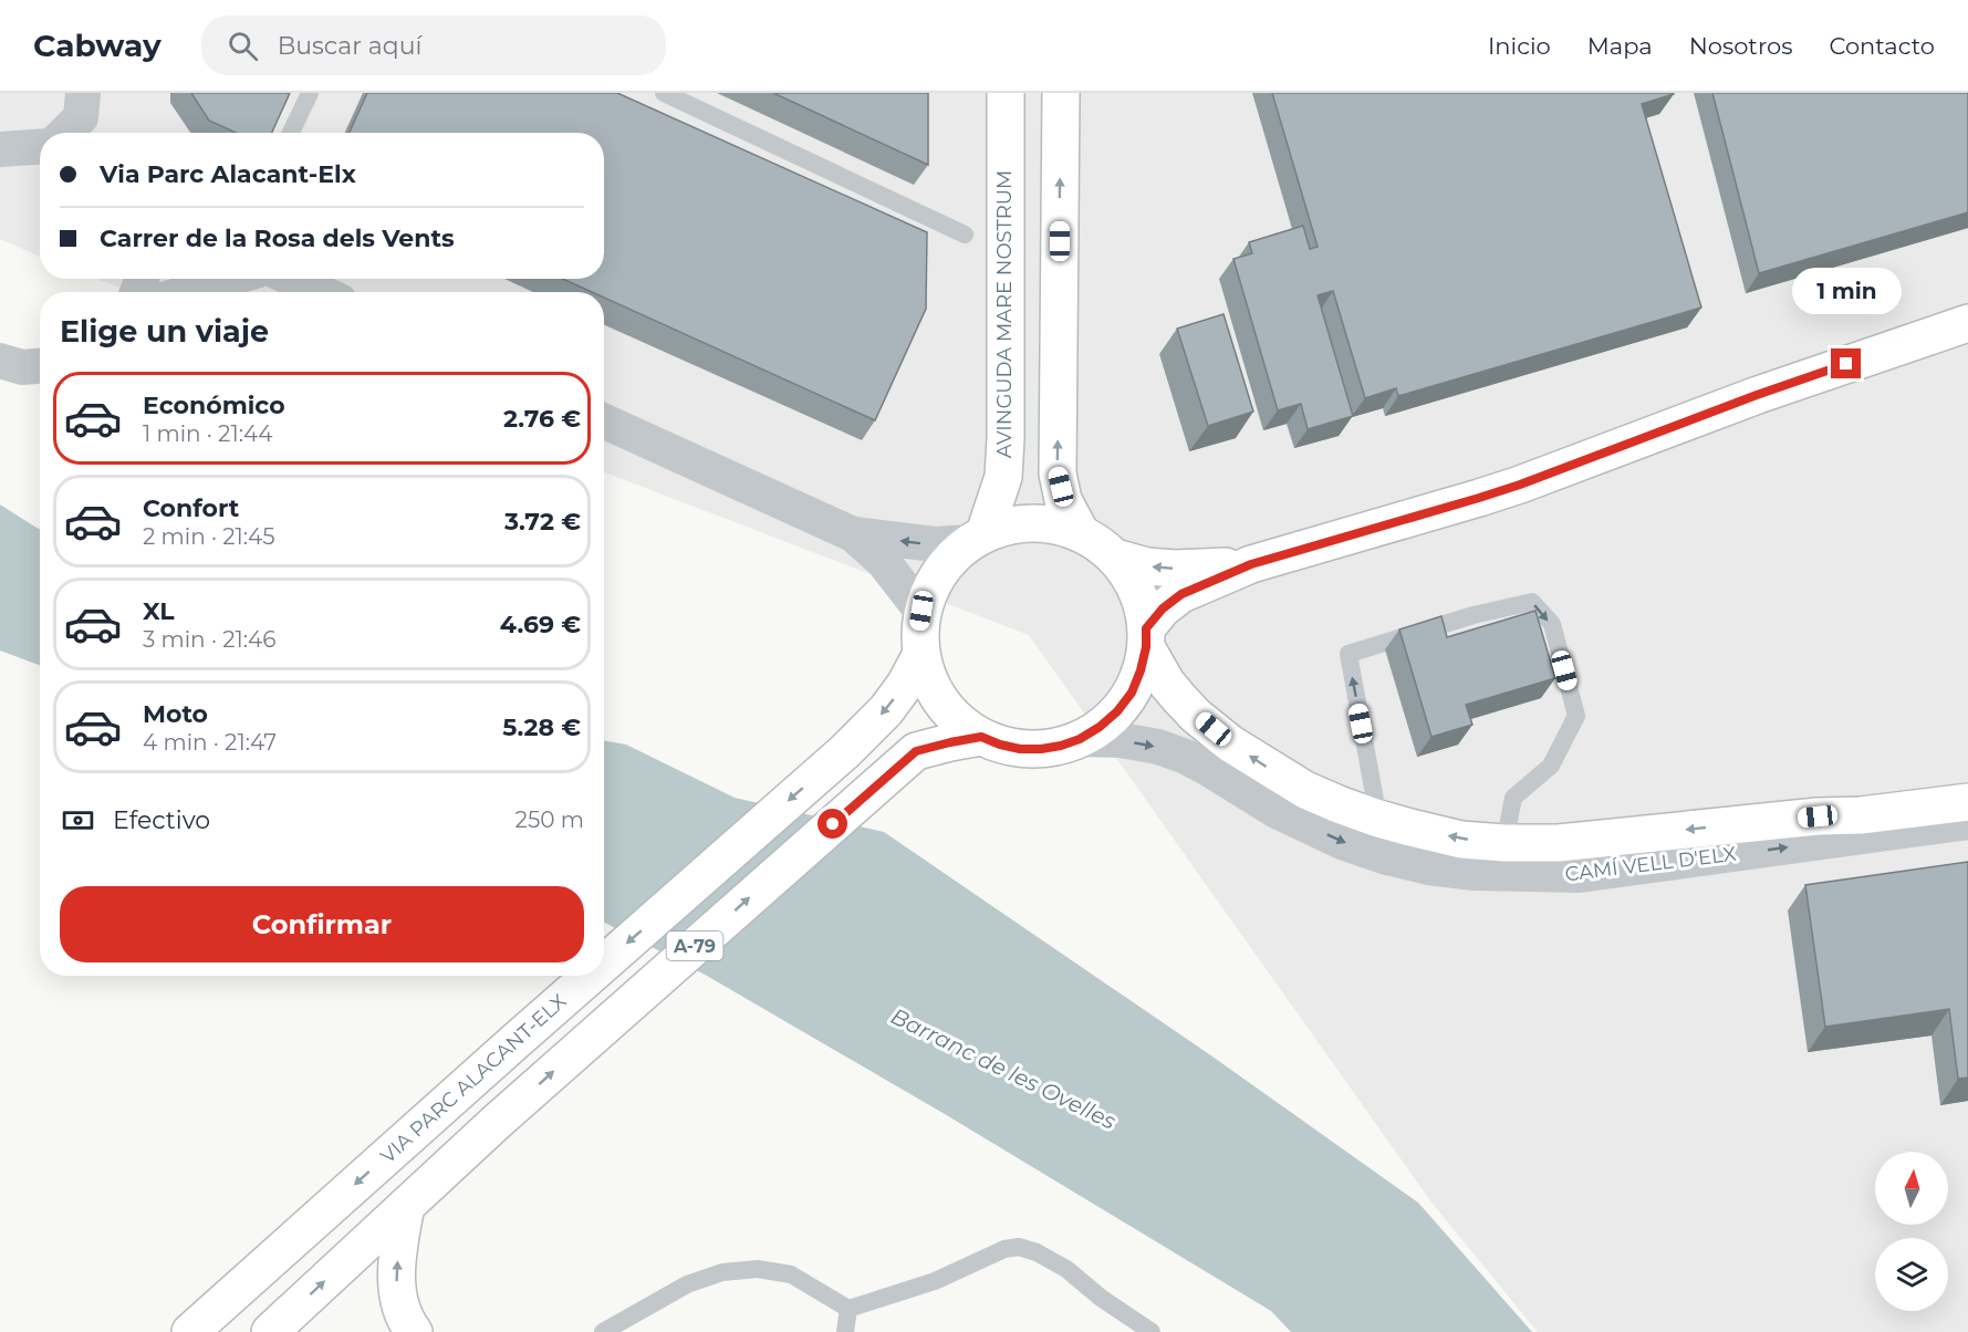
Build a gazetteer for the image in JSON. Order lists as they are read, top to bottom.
{
  "streets": {
    "main road": [
      "AVINGUDA MARE NOSTRUM",
      "CAMÍ VELL D'ELX",
      "A-79",
      "VIA PARC ALACANT-ELX"
    ]
  },
  "crossings": [
    ["AVINGUDA MARE NOSTRUM", "CAMÍ VELL D'ELX"],
    ["AVINGUDA MARE NOSTRUM", "A-79"],
    ["AVINGUDA MARE NOSTRUM", "VIA PARC ALACANT-ELX"],
    ["CAMÍ VELL D'ELX", "A-79"],
    ["CAMÍ VELL D'ELX", "VIA PARC ALACANT-ELX"],
    ["A-79", "VIA PARC ALACANT-ELX"]
  ],
  "water": ["Barranc de les Ovelles"],
  "north": "top",
  "page": {
    "header": "Cabway",
    "search": "Buscar aquí",
    "nav": [
      "Inicio",
      "Mapa",
      "Nosotros",
      "Contacto"
    ],
    "banner": ["Via Parc Alacant-Elx", "Carrer de la Rosa dels Vents"],
    "bubble": "1 min",
    "heading": "Elige un viaje",
    "list": [
      {
        "name": "Económico",
        "note": "1 min · 21:44",
        "value": "2.76 €"
      },
      {
        "name": "Confort",
        "note": "2 min · 21:45",
        "value": "3.72 €"
      },
      {
        "name": "XL",
        "note": "3 min · 21:46",
        "value": "4.69 €"
      },
      {
        "name": "Moto",
        "note": "4 min · 21:47",
        "value": "5.28 €"
      }
    ],
    "pay": ["Efectivo", "250 m"],
    "buttons": "Confirmar"
  }
}
